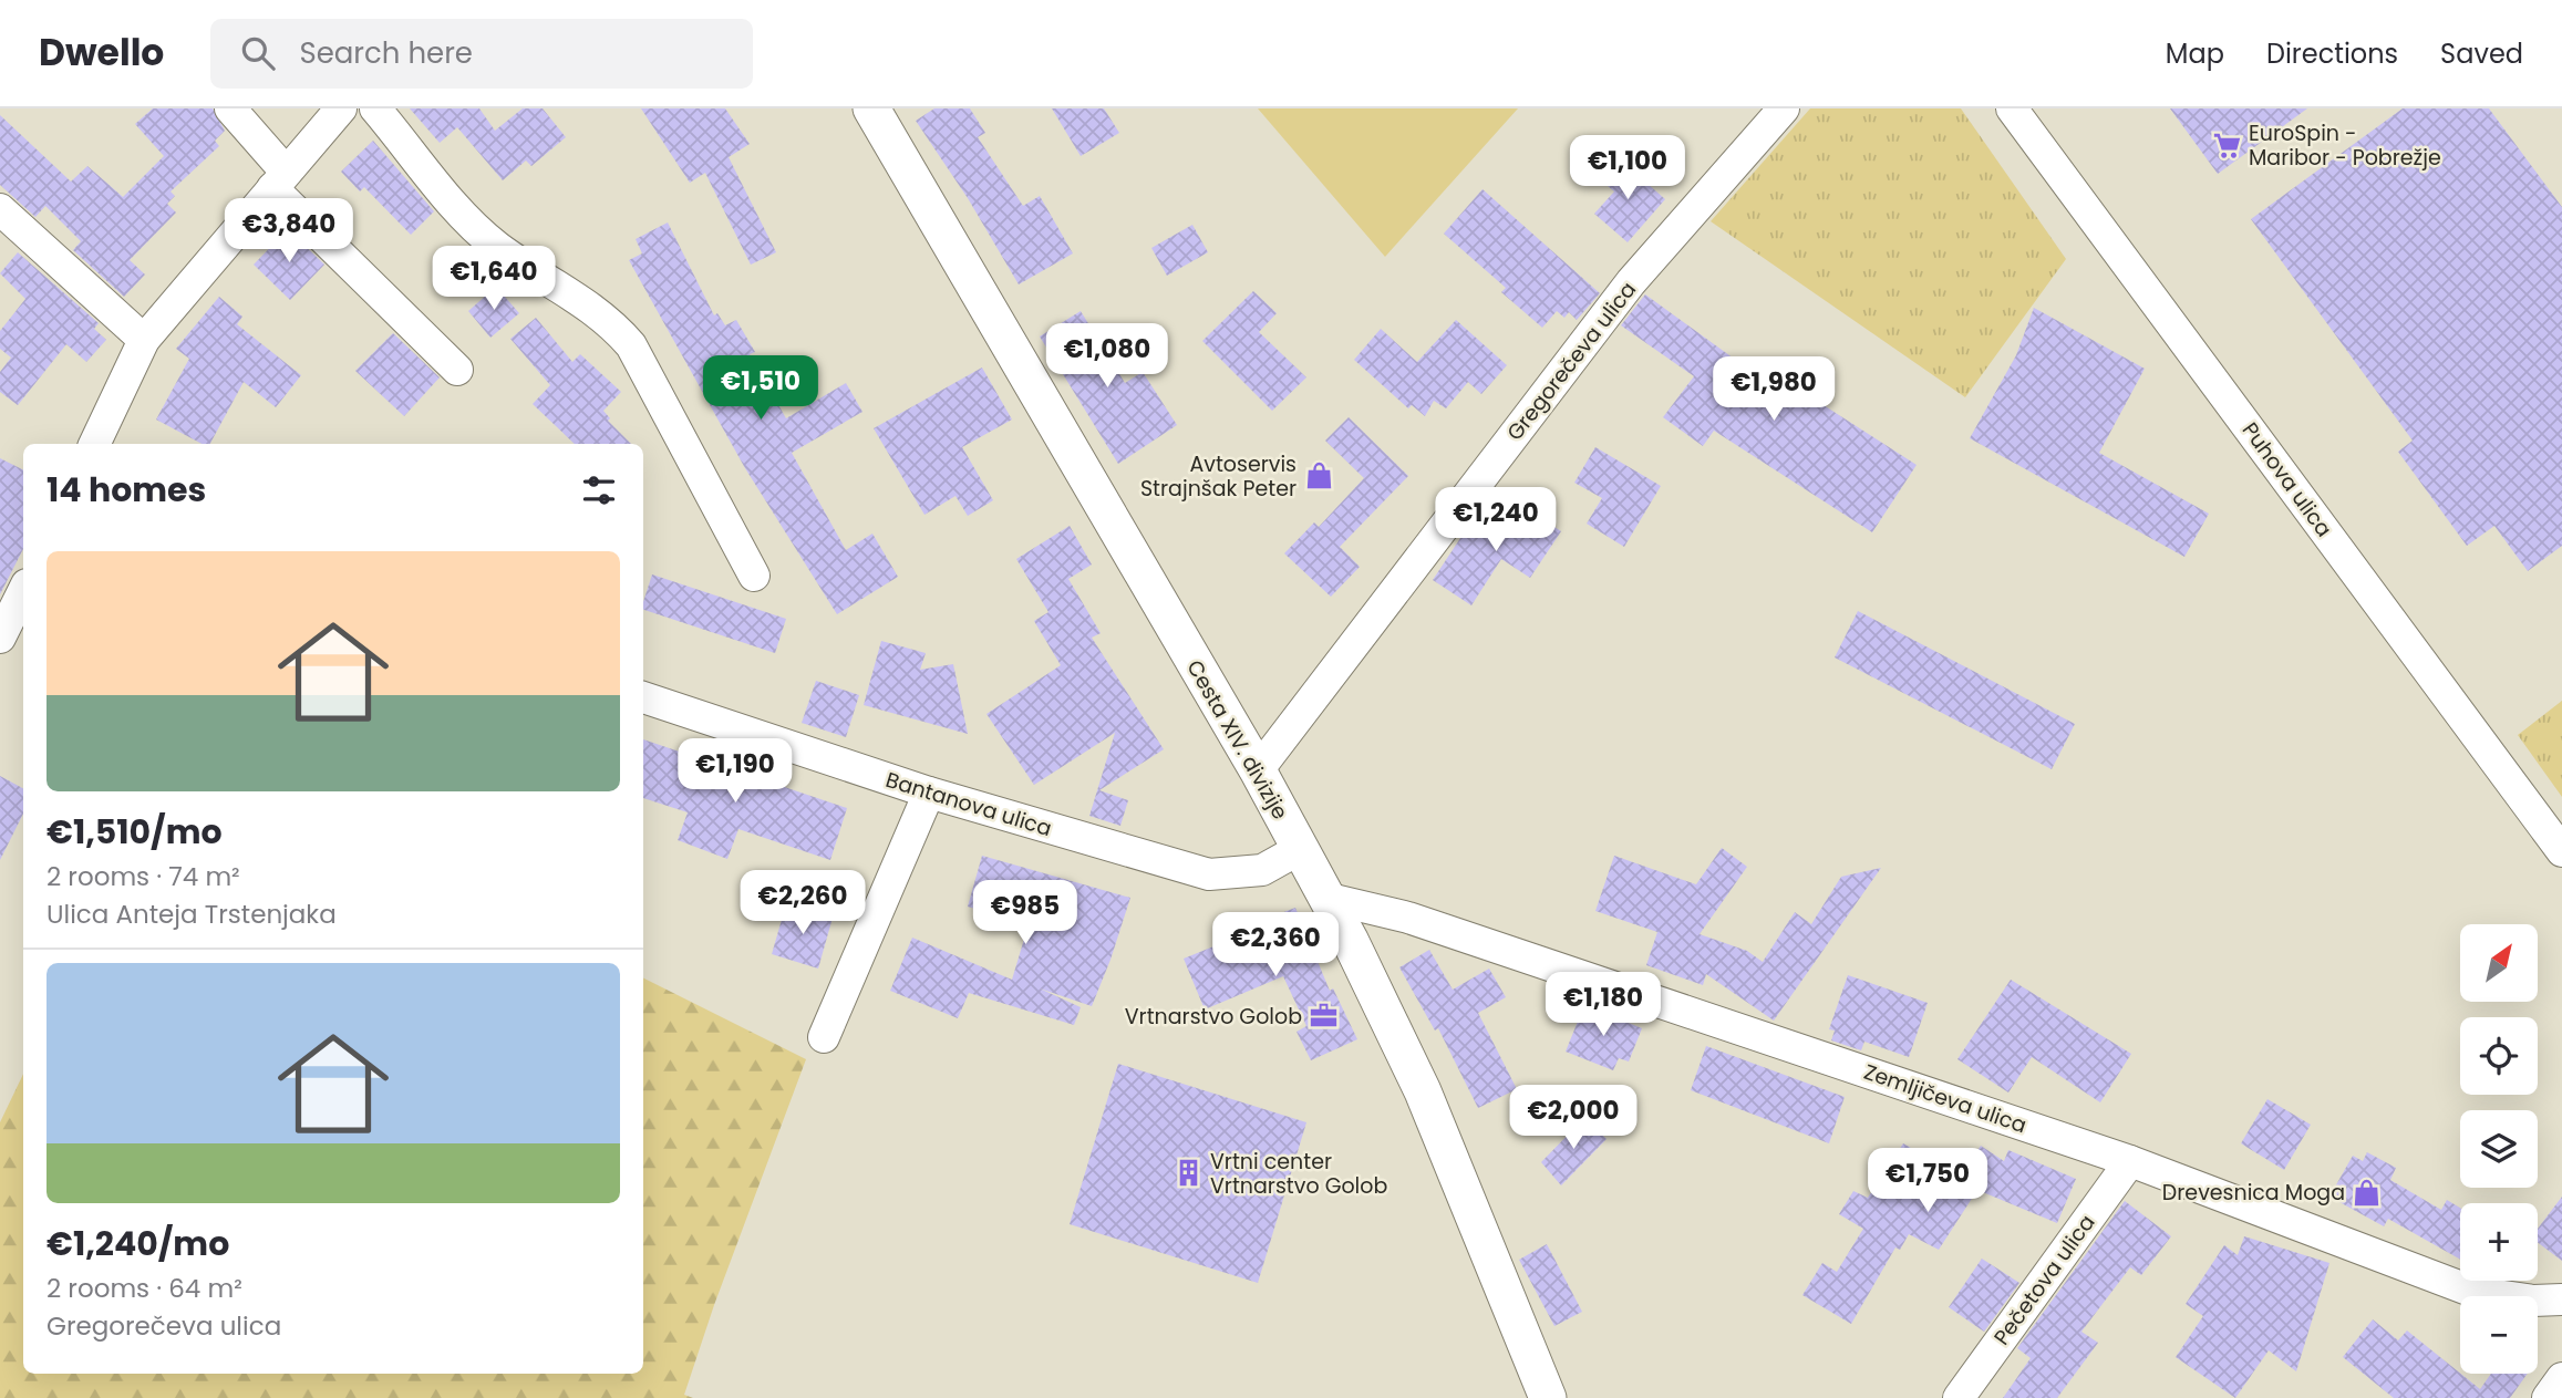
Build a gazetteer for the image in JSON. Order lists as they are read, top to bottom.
{
  "streets": {
    "street": [
      "Gregorečeva ulica",
      "Puhova ulica",
      "Cesta XIV. divizije",
      "Bantanova ulica",
      "Zemljičeva ulica",
      "Pečetova ulica"
    ]
  },
  "crossings": [
    ["Gregorečeva ulica", "Cesta XIV. divizije"],
    ["Cesta XIV. divizije", "Bantanova ulica"],
    ["Cesta XIV. divizije", "Zemljičeva ulica"],
    ["Zemljičeva ulica", "Pečetova ulica"]
  ],
  "places": {
    "supermarket": ["EuroSpin - Maribor - Pobrežje"],
    "shop": ["Avtoservis Strajnšak Peter", "Drevesnica Moga"],
    "office": ["Vrtnarstvo Golob"],
    "building": ["Vrtni center Vrtnarstvo Golob"]
  },
  "north": "top right",
  "page": {
    "header": "Dwello",
    "search": "Search here",
    "nav": ["Map", "Directions", "Saved"],
    "price": [
      "€1,100",
      "€3,840",
      "€1,640",
      "€1,080",
      "€1,510",
      "€1,980",
      "€1,240",
      "€1,190",
      "€2,260",
      "€985",
      "€2,360",
      "€1,180",
      "€2,000",
      "€1,750"
    ],
    "heading": "14 homes",
    "list": [
      {
        "name": "€1,510/mo",
        "note": "2 rooms · 74 m² · Ulica Anteja Trstenjaka"
      },
      {
        "name": "€1,240/mo",
        "note": "2 rooms · 64 m² · Gregorečeva ulica"
      }
    ],
    "map_buttons": ["+", "−"]
  }
}
